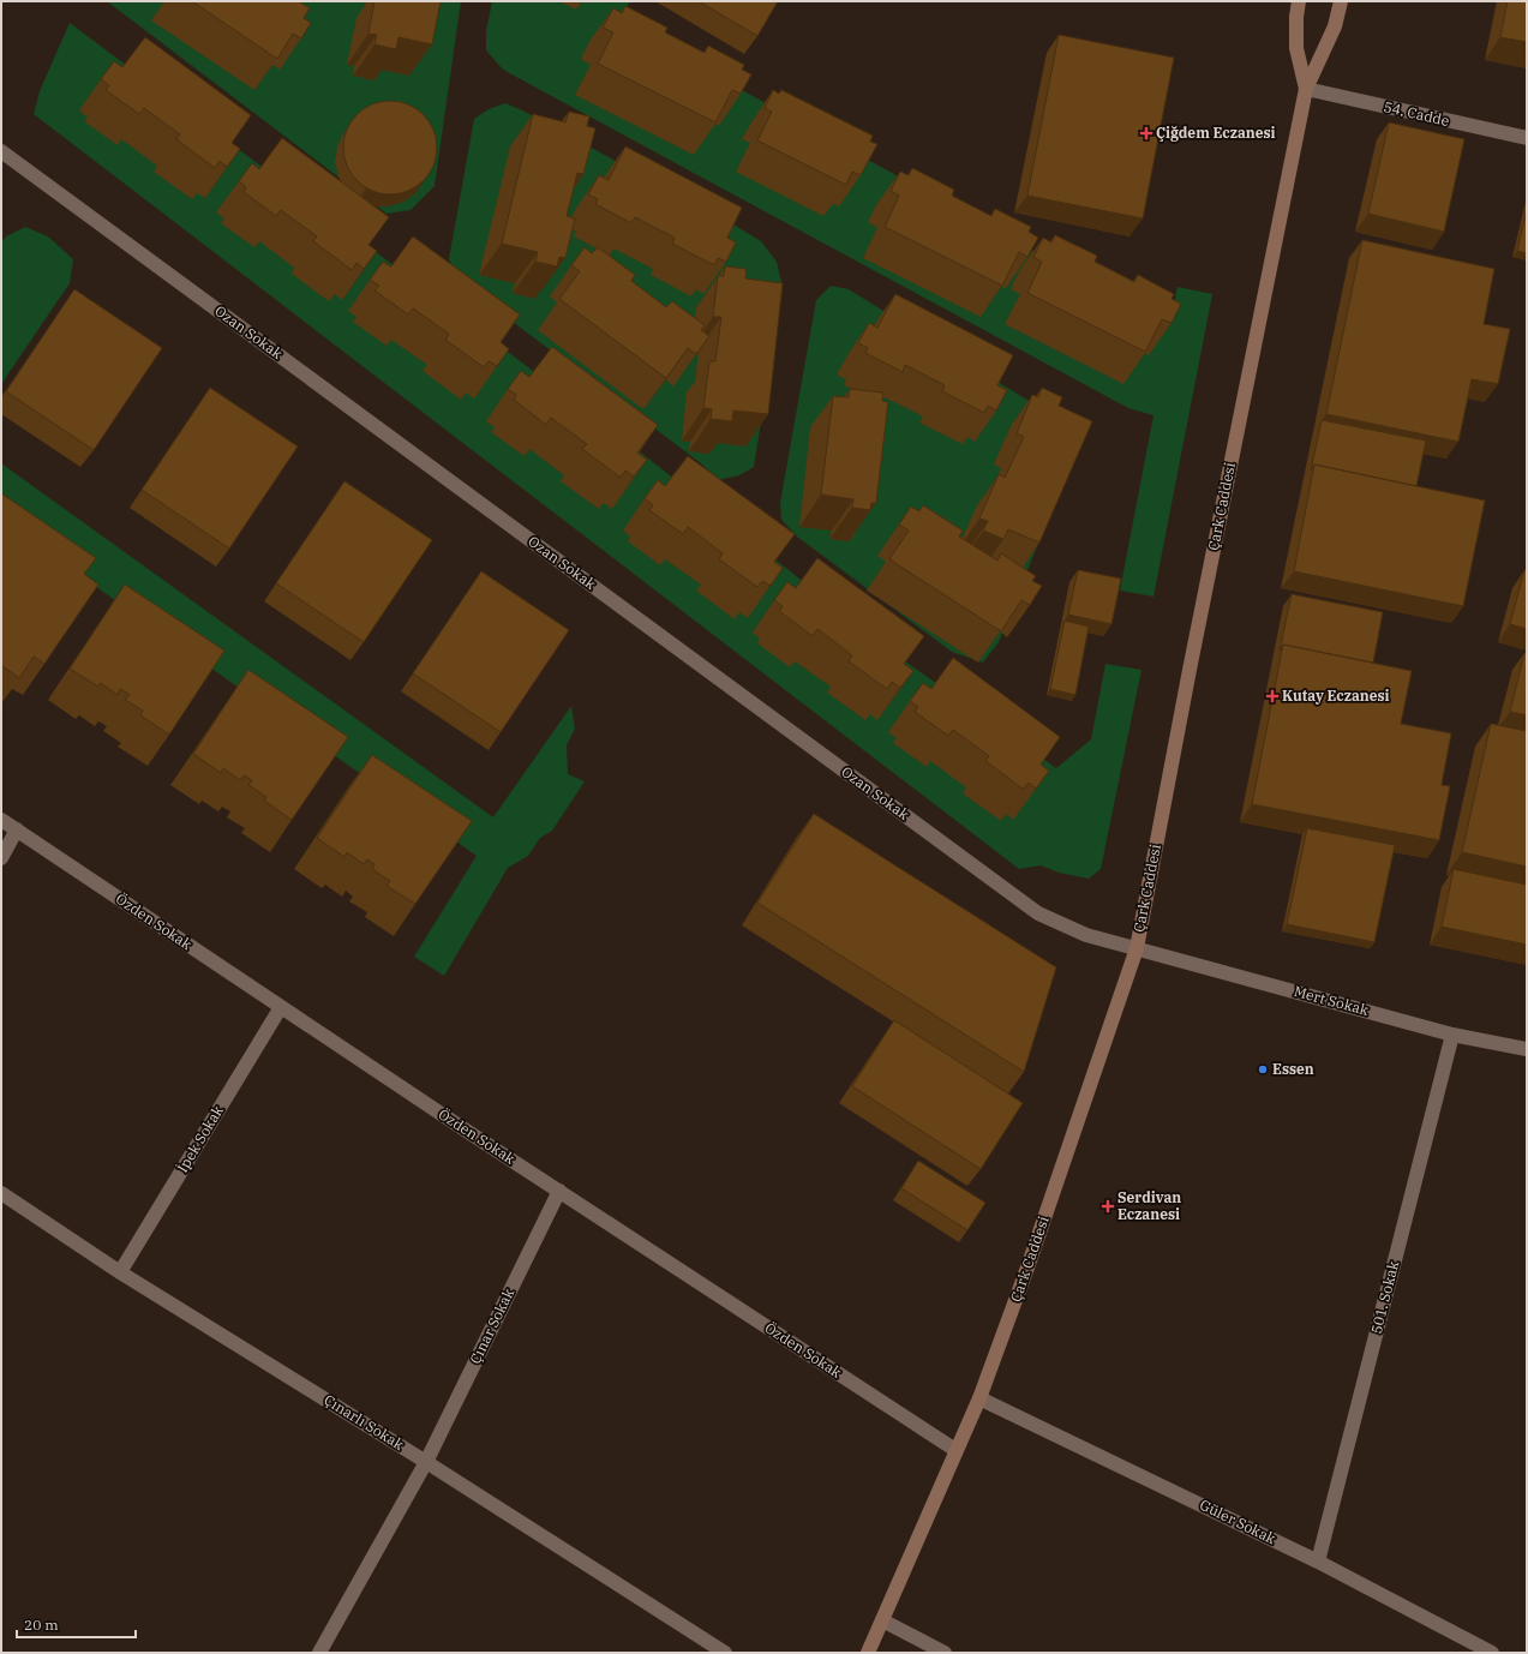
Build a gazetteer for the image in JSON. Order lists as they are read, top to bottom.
{
  "streets": {
    "main road": ["Çark Caddesi"],
    "street": [
      "54. Cadde",
      "Ozan Sokak",
      "Özden Sokak",
      "Mert Sokak",
      "İpek Sokak",
      "501. Sokak",
      "Çınar Sokak",
      "Çınarlı Sokak",
      "Güler Sokak"
    ]
  },
  "crossings": [
    ["54. Cadde", "Çark Caddesi"],
    ["Ozan Sokak", "Çark Caddesi"],
    ["Ozan Sokak", "Mert Sokak"],
    ["Çark Caddesi", "Özden Sokak"],
    ["Çark Caddesi", "Mert Sokak"],
    ["Çark Caddesi", "Güler Sokak"],
    ["Özden Sokak", "İpek Sokak"],
    ["Özden Sokak", "Çınar Sokak"],
    ["Mert Sokak", "501. Sokak"],
    ["İpek Sokak", "Çınarlı Sokak"],
    ["501. Sokak", "Güler Sokak"],
    ["Çınar Sokak", "Çınarlı Sokak"]
  ],
  "places": {
    "health": ["Çiğdem Eczanesi", "Kutay Eczanesi", "Serdivan Eczanesi"],
    "other": ["Essen"]
  },
  "scale_bar": "20 m"
}
